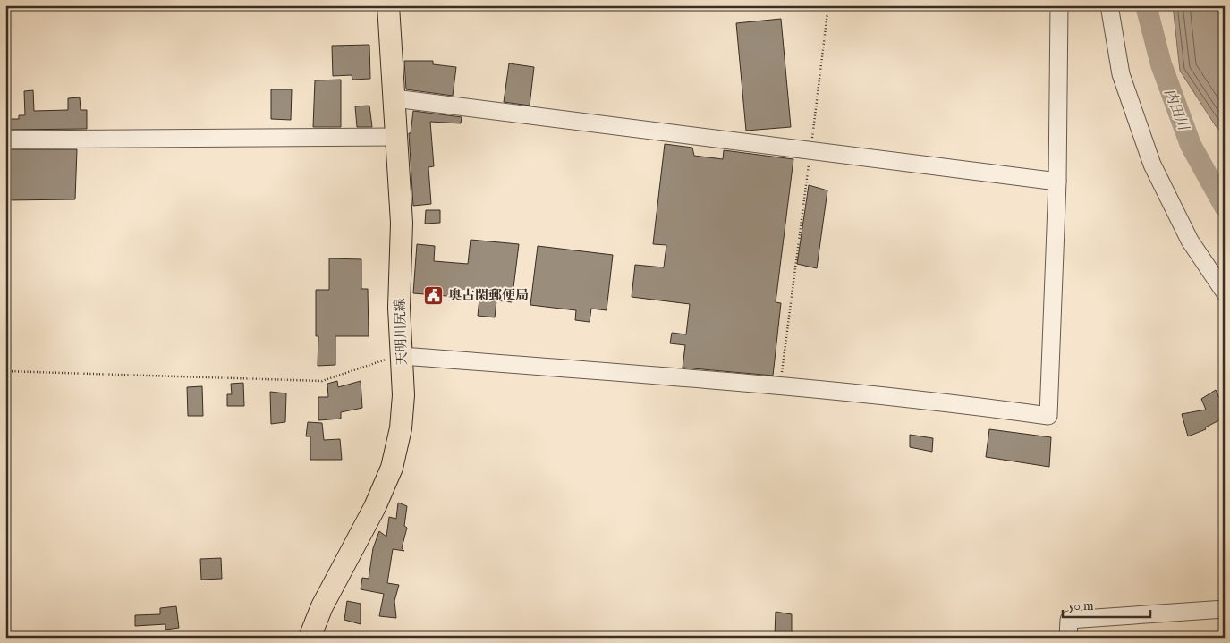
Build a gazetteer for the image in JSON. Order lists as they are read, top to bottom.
{
  "streets": {
    "main road": ["天明川尻線"]
  },
  "water": ["内田川"],
  "places": {
    "public building": ["奥古閑郵便局"]
  },
  "scale_bar": "50 m"
}
